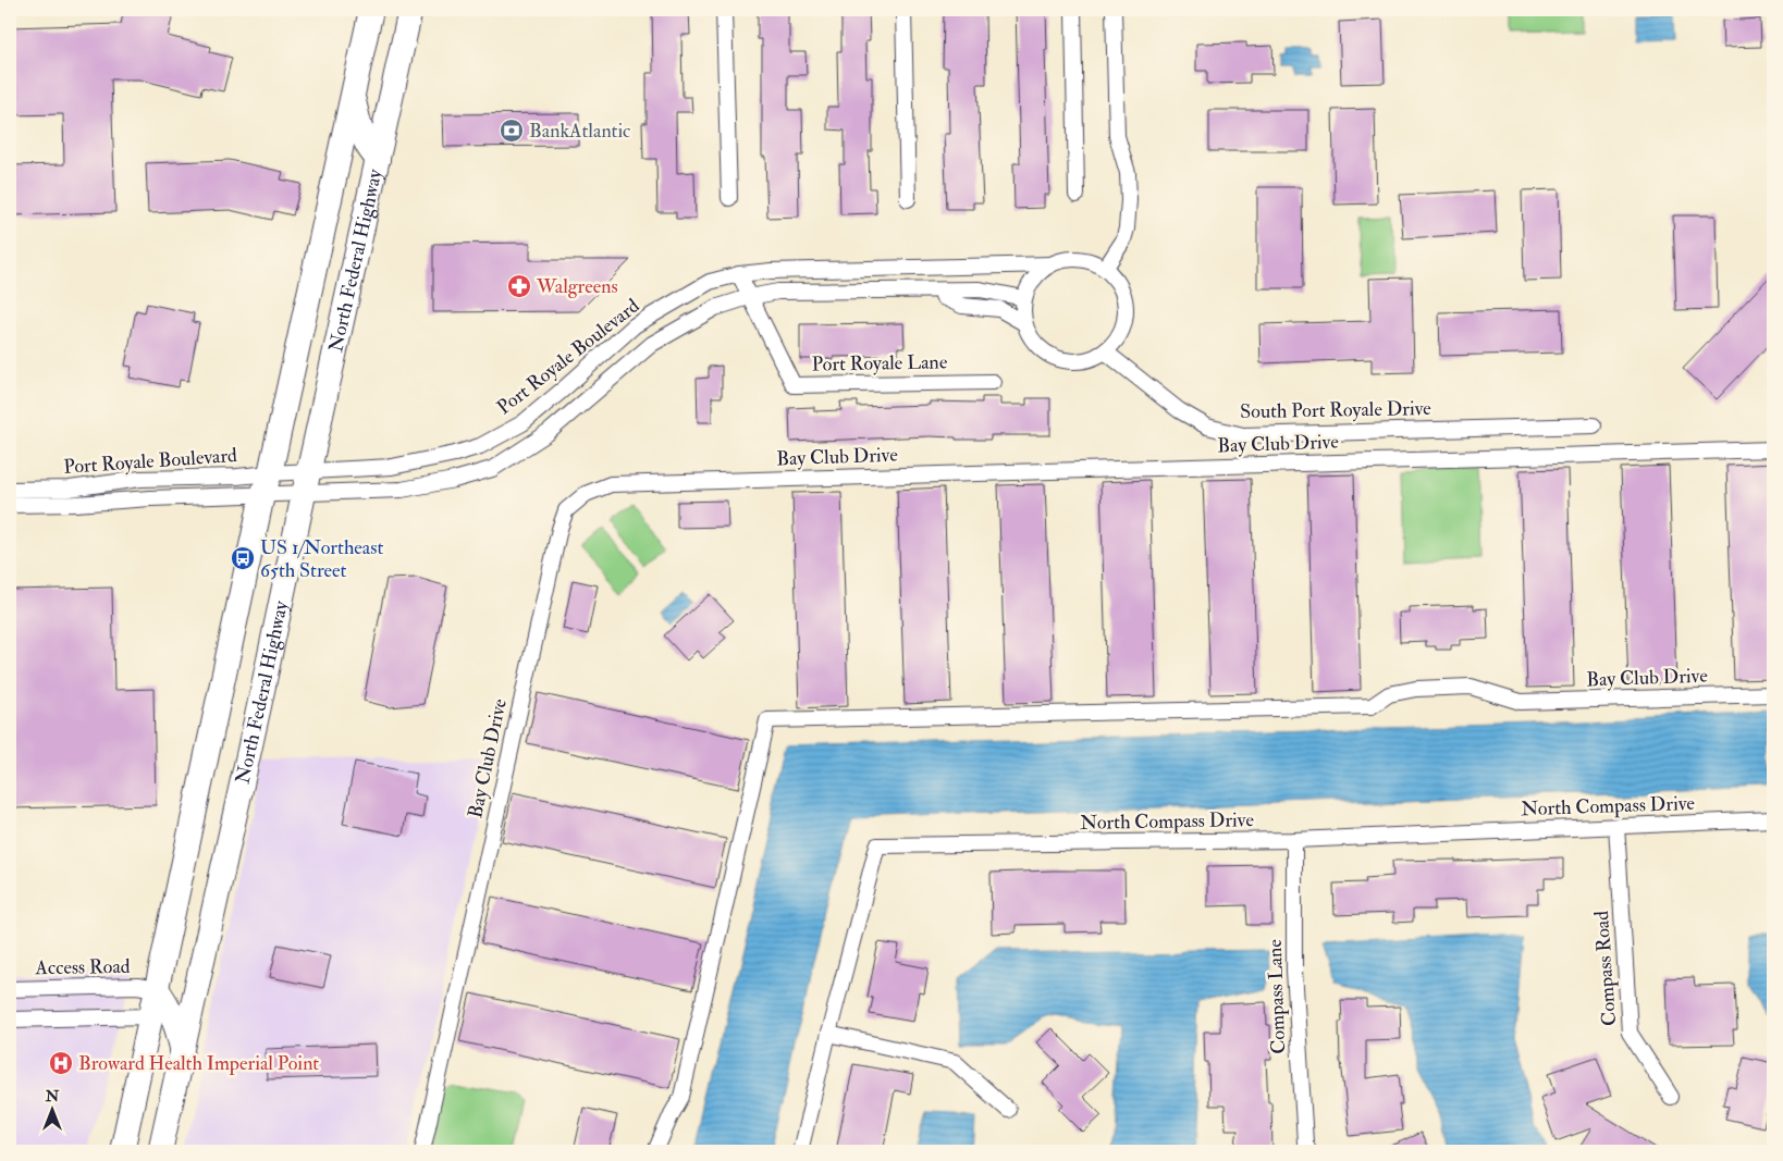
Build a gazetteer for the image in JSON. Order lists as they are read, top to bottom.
{
  "streets": {
    "main road": ["North Federal Highway"],
    "street": [
      "Port Royale Boulevard",
      "Port Royale Lane",
      "South Port Royale Drive",
      "Bay Club Drive",
      "North Compass Drive",
      "Access Road",
      "Compass Road",
      "Compass Lane"
    ]
  },
  "crossings": [
    ["North Federal Highway", "Port Royale Boulevard"],
    ["North Federal Highway", "Access Road"],
    ["Port Royale Boulevard", "Port Royale Lane"],
    ["Port Royale Boulevard", "South Port Royale Drive"],
    ["North Compass Drive", "Compass Road"],
    ["North Compass Drive", "Compass Lane"]
  ],
  "places": {
    "bank": ["BankAtlantic"],
    "pharmacy": ["Walgreens"],
    "bus stop": ["US 1/Northeast 65th Street"],
    "hospital": ["Broward Health Imperial Point"]
  },
  "north": "top"
}
